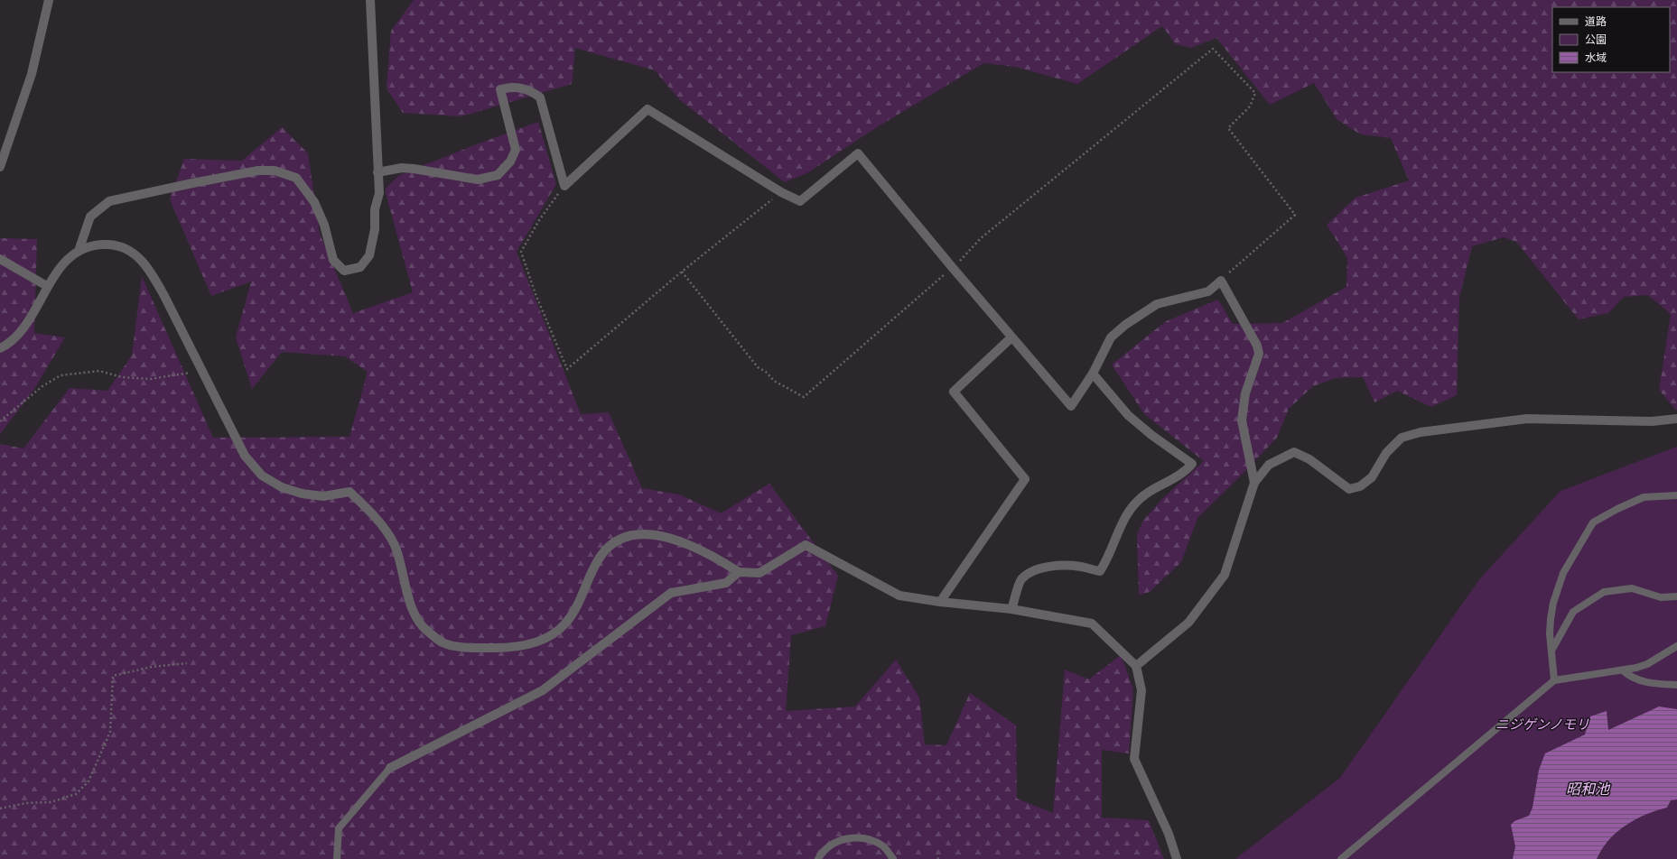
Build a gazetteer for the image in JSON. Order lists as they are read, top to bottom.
{
  "water": ["昭和池"],
  "parks": ["ニジゲンノモリ"],
  "legend": ["道路", "公園", "水域"]
}
